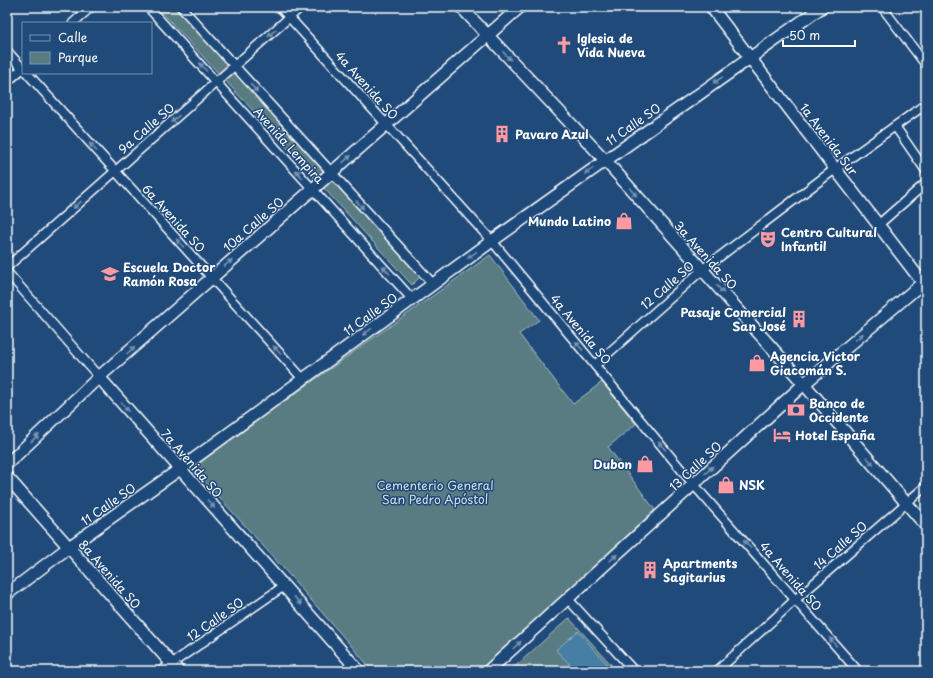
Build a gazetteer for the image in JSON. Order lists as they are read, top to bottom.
{
  "streets": {
    "street": [
      "4a Avenida SO",
      "11 Calle SO",
      "9a Calle SO",
      "1a Avenida Sur",
      "Avenida Lempira",
      "6a Avenida SO",
      "10a Calle SO",
      "3a Avenida SO",
      "12 Calle SO",
      "7a Avenida SO",
      "13 Calle SO",
      "14 Calle SO",
      "8a Avenida SO"
    ]
  },
  "crossings": [
    ["4a Avenida SO", "11 Calle SO"],
    ["4a Avenida SO", "9a Calle SO"],
    ["4a Avenida SO", "10a Calle SO"],
    ["4a Avenida SO", "12 Calle SO"],
    ["4a Avenida SO", "13 Calle SO"],
    ["4a Avenida SO", "14 Calle SO"],
    ["11 Calle SO", "1a Avenida Sur"],
    ["11 Calle SO", "Avenida Lempira"],
    ["11 Calle SO", "6a Avenida SO"],
    ["11 Calle SO", "3a Avenida SO"],
    ["11 Calle SO", "7a Avenida SO"],
    ["11 Calle SO", "8a Avenida SO"],
    ["9a Calle SO", "Avenida Lempira"],
    ["9a Calle SO", "6a Avenida SO"],
    ["1a Avenida Sur", "12 Calle SO"],
    ["1a Avenida Sur", "13 Calle SO"],
    ["Avenida Lempira", "10a Calle SO"],
    ["6a Avenida SO", "10a Calle SO"],
    ["10a Calle SO", "3a Avenida SO"],
    ["10a Calle SO", "7a Avenida SO"],
    ["3a Avenida SO", "12 Calle SO"],
    ["3a Avenida SO", "13 Calle SO"],
    ["3a Avenida SO", "14 Calle SO"],
    ["12 Calle SO", "7a Avenida SO"],
    ["12 Calle SO", "8a Avenida SO"]
  ],
  "one_way": [
    "4a Avenida SO",
    "11 Calle SO",
    "9a Calle SO",
    "6a Avenida SO",
    "10a Calle SO",
    "3a Avenida SO",
    "7a Avenida SO",
    "13 Calle SO"
  ],
  "parks": ["Cementerio General San Pedro Apóstol"],
  "places": {
    "church": ["Iglesia de Vida Nueva"],
    "building": ["Pavaro Azul", "Pasaje Comercial San José", "Apartments Sagitarius"],
    "shop": [
      "Mundo Latino",
      "Agencia Victor Giacomán S.",
      "Dubon",
      "NSK"
    ],
    "theatre": ["Centro Cultural Infantil"],
    "school or university": ["Escuela Doctor Ramón Rosa"],
    "bank": ["Banco de Occidente"],
    "hotel": ["Hotel España"]
  },
  "legend": ["Calle", "Parque"],
  "scale_bar": "50 m"
}
